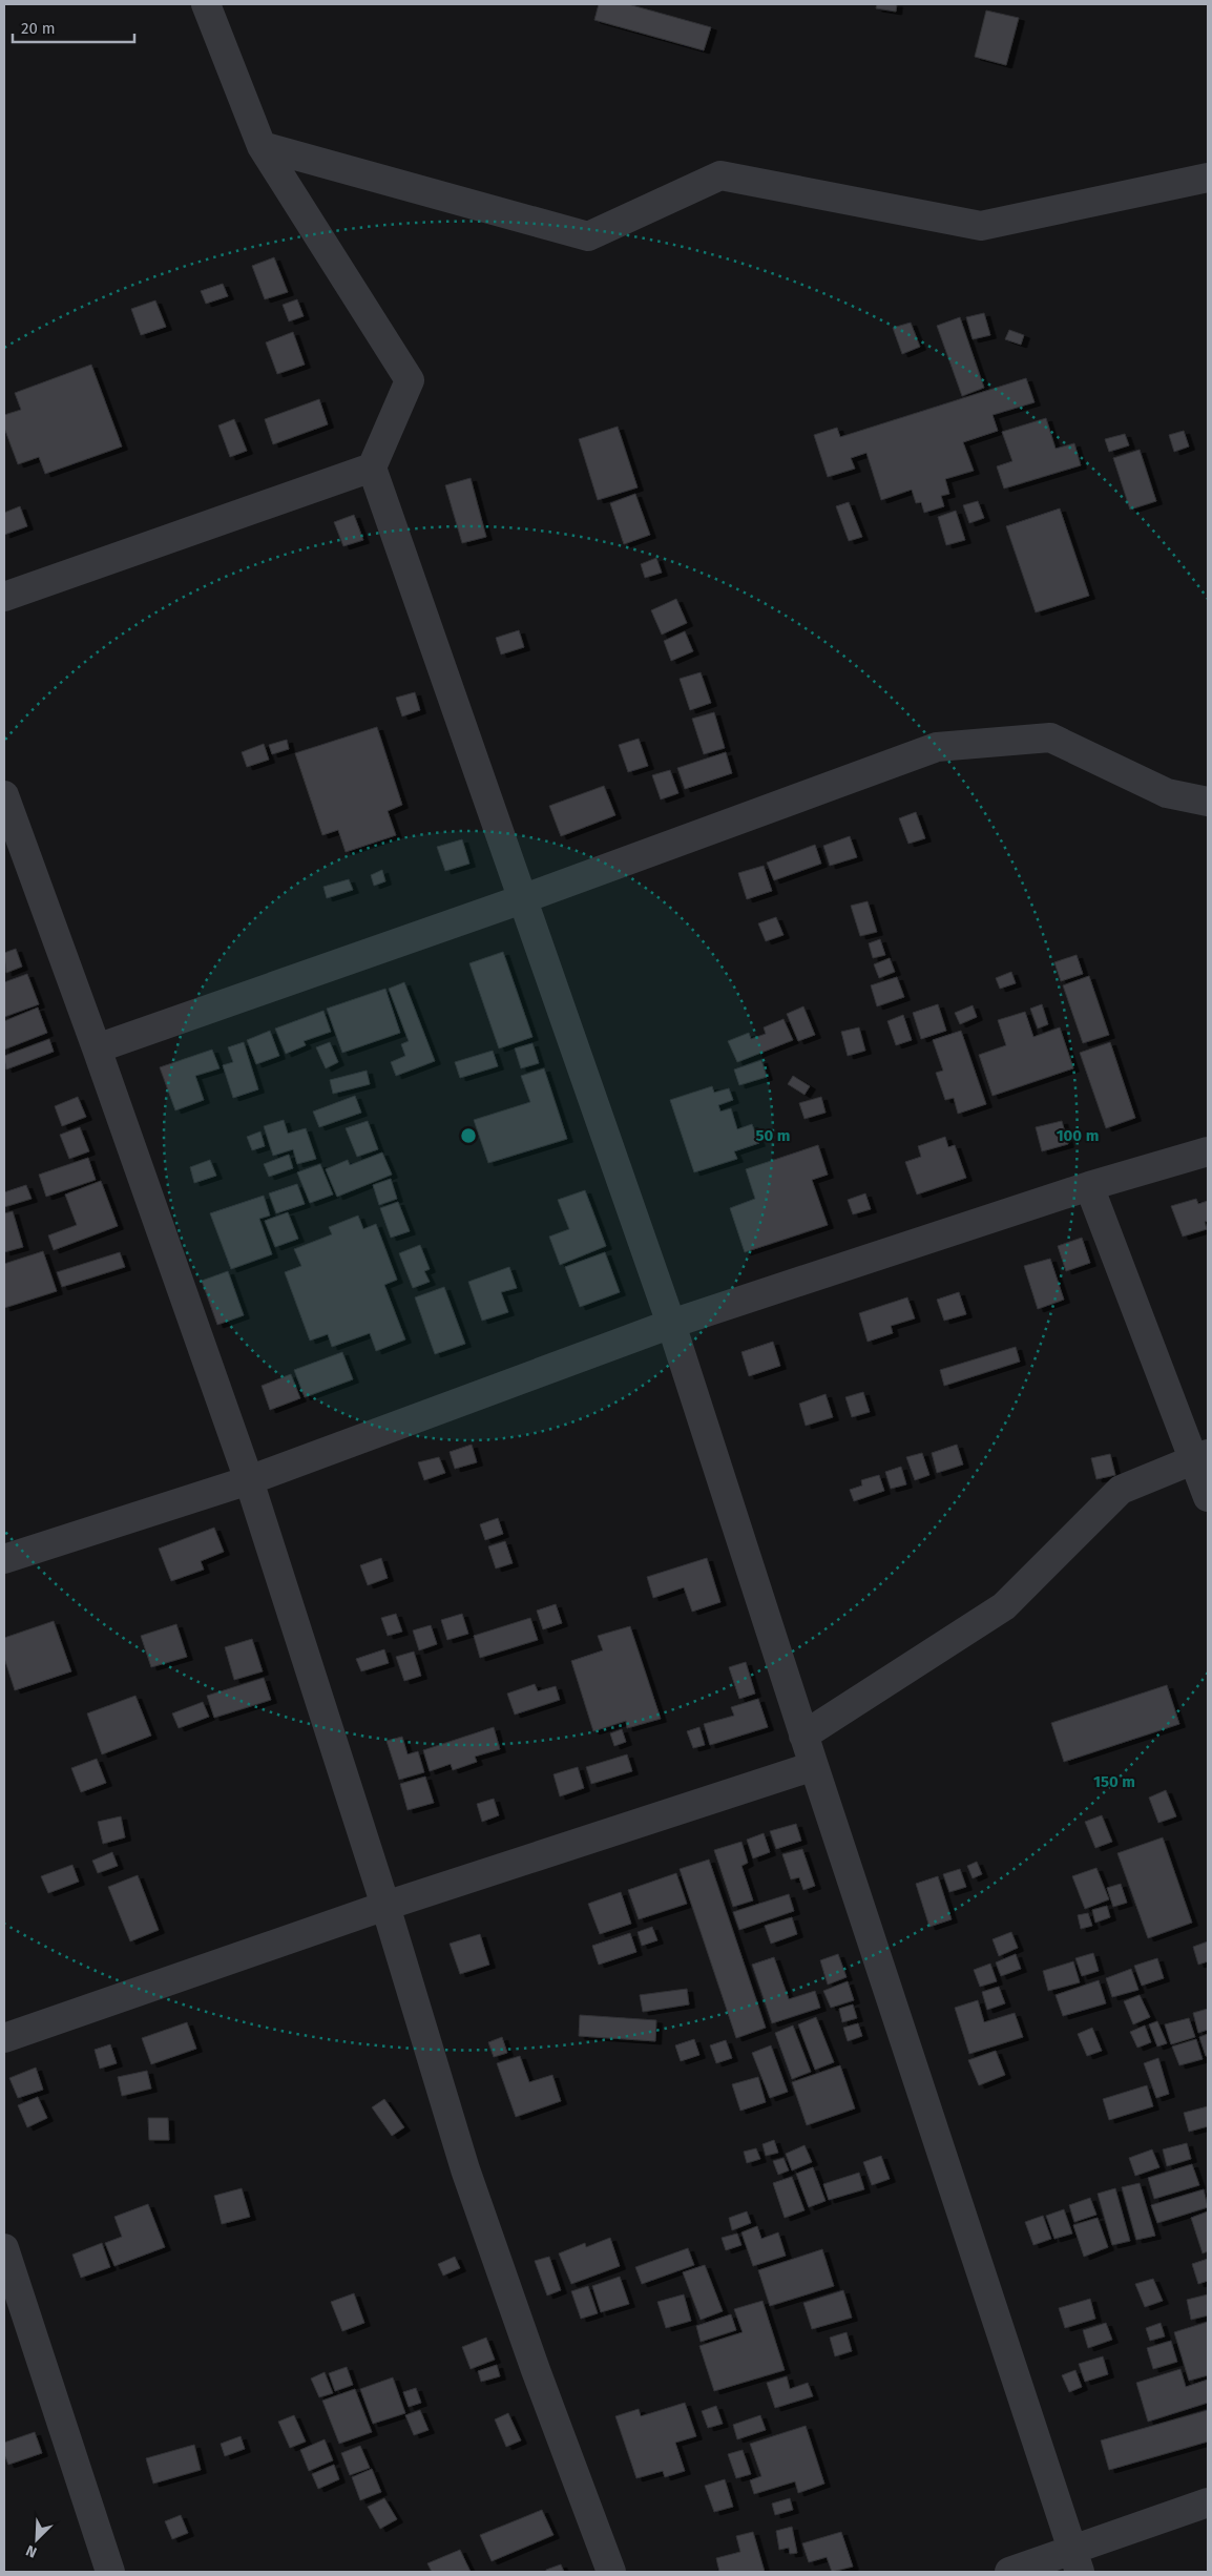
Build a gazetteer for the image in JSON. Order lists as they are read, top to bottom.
{
  "scale_bar": "20 m",
  "north": "bottom left",
  "rings": ["50 m", "100 m", "150 m"]
}
